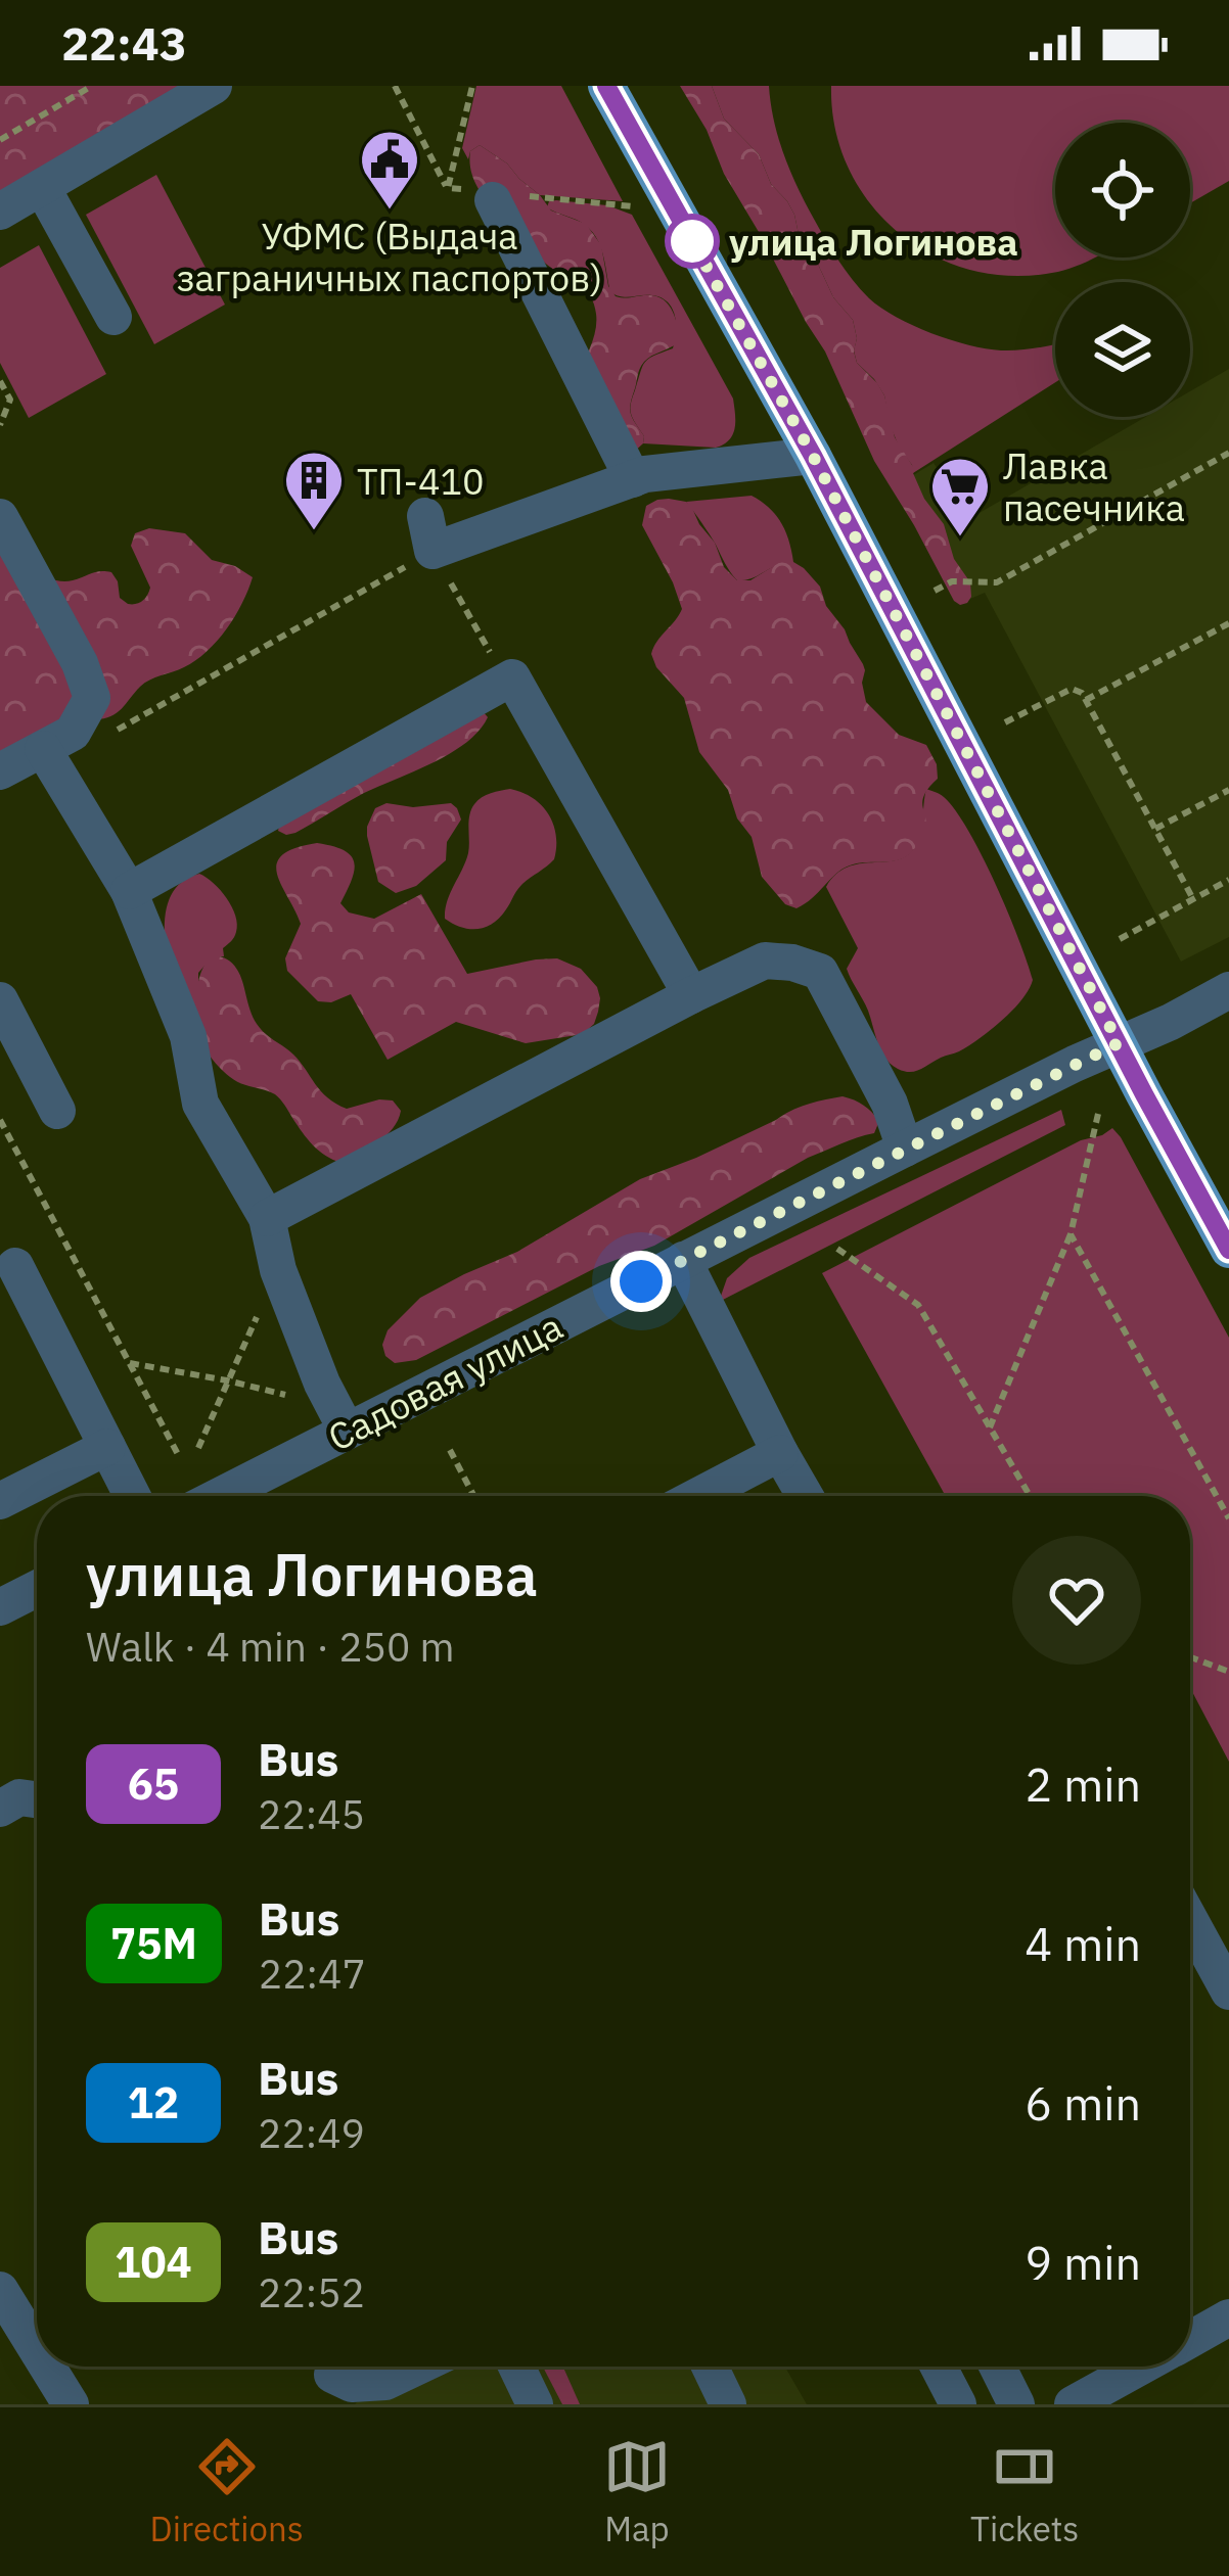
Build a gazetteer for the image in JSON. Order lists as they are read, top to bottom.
{
  "streets": {
    "street": ["Садовая улица"]
  },
  "places": {
    "public building": ["УФМС (Выдача заграничных паспортов)"],
    "other": ["улица Логинова"],
    "building": ["ТП-410"],
    "supermarket": ["Лавка пасечника"]
  },
  "lines": ["bus line 65"],
  "page": {
    "status": "22:43",
    "heading": ["улица Логинова", "Walk · 4 min · 250 m"],
    "list": [
      {
        "mark": "65",
        "name": "Bus",
        "note": "22:45",
        "value": "2 min"
      },
      {
        "mark": "75М",
        "name": "Bus",
        "note": "22:47",
        "value": "4 min"
      },
      {
        "mark": "12",
        "name": "Bus",
        "note": "22:49",
        "value": "6 min"
      },
      {
        "mark": "104",
        "name": "Bus",
        "note": "22:52",
        "value": "9 min"
      }
    ],
    "tabs": ["Directions", "Map", "Tickets"]
  }
}
